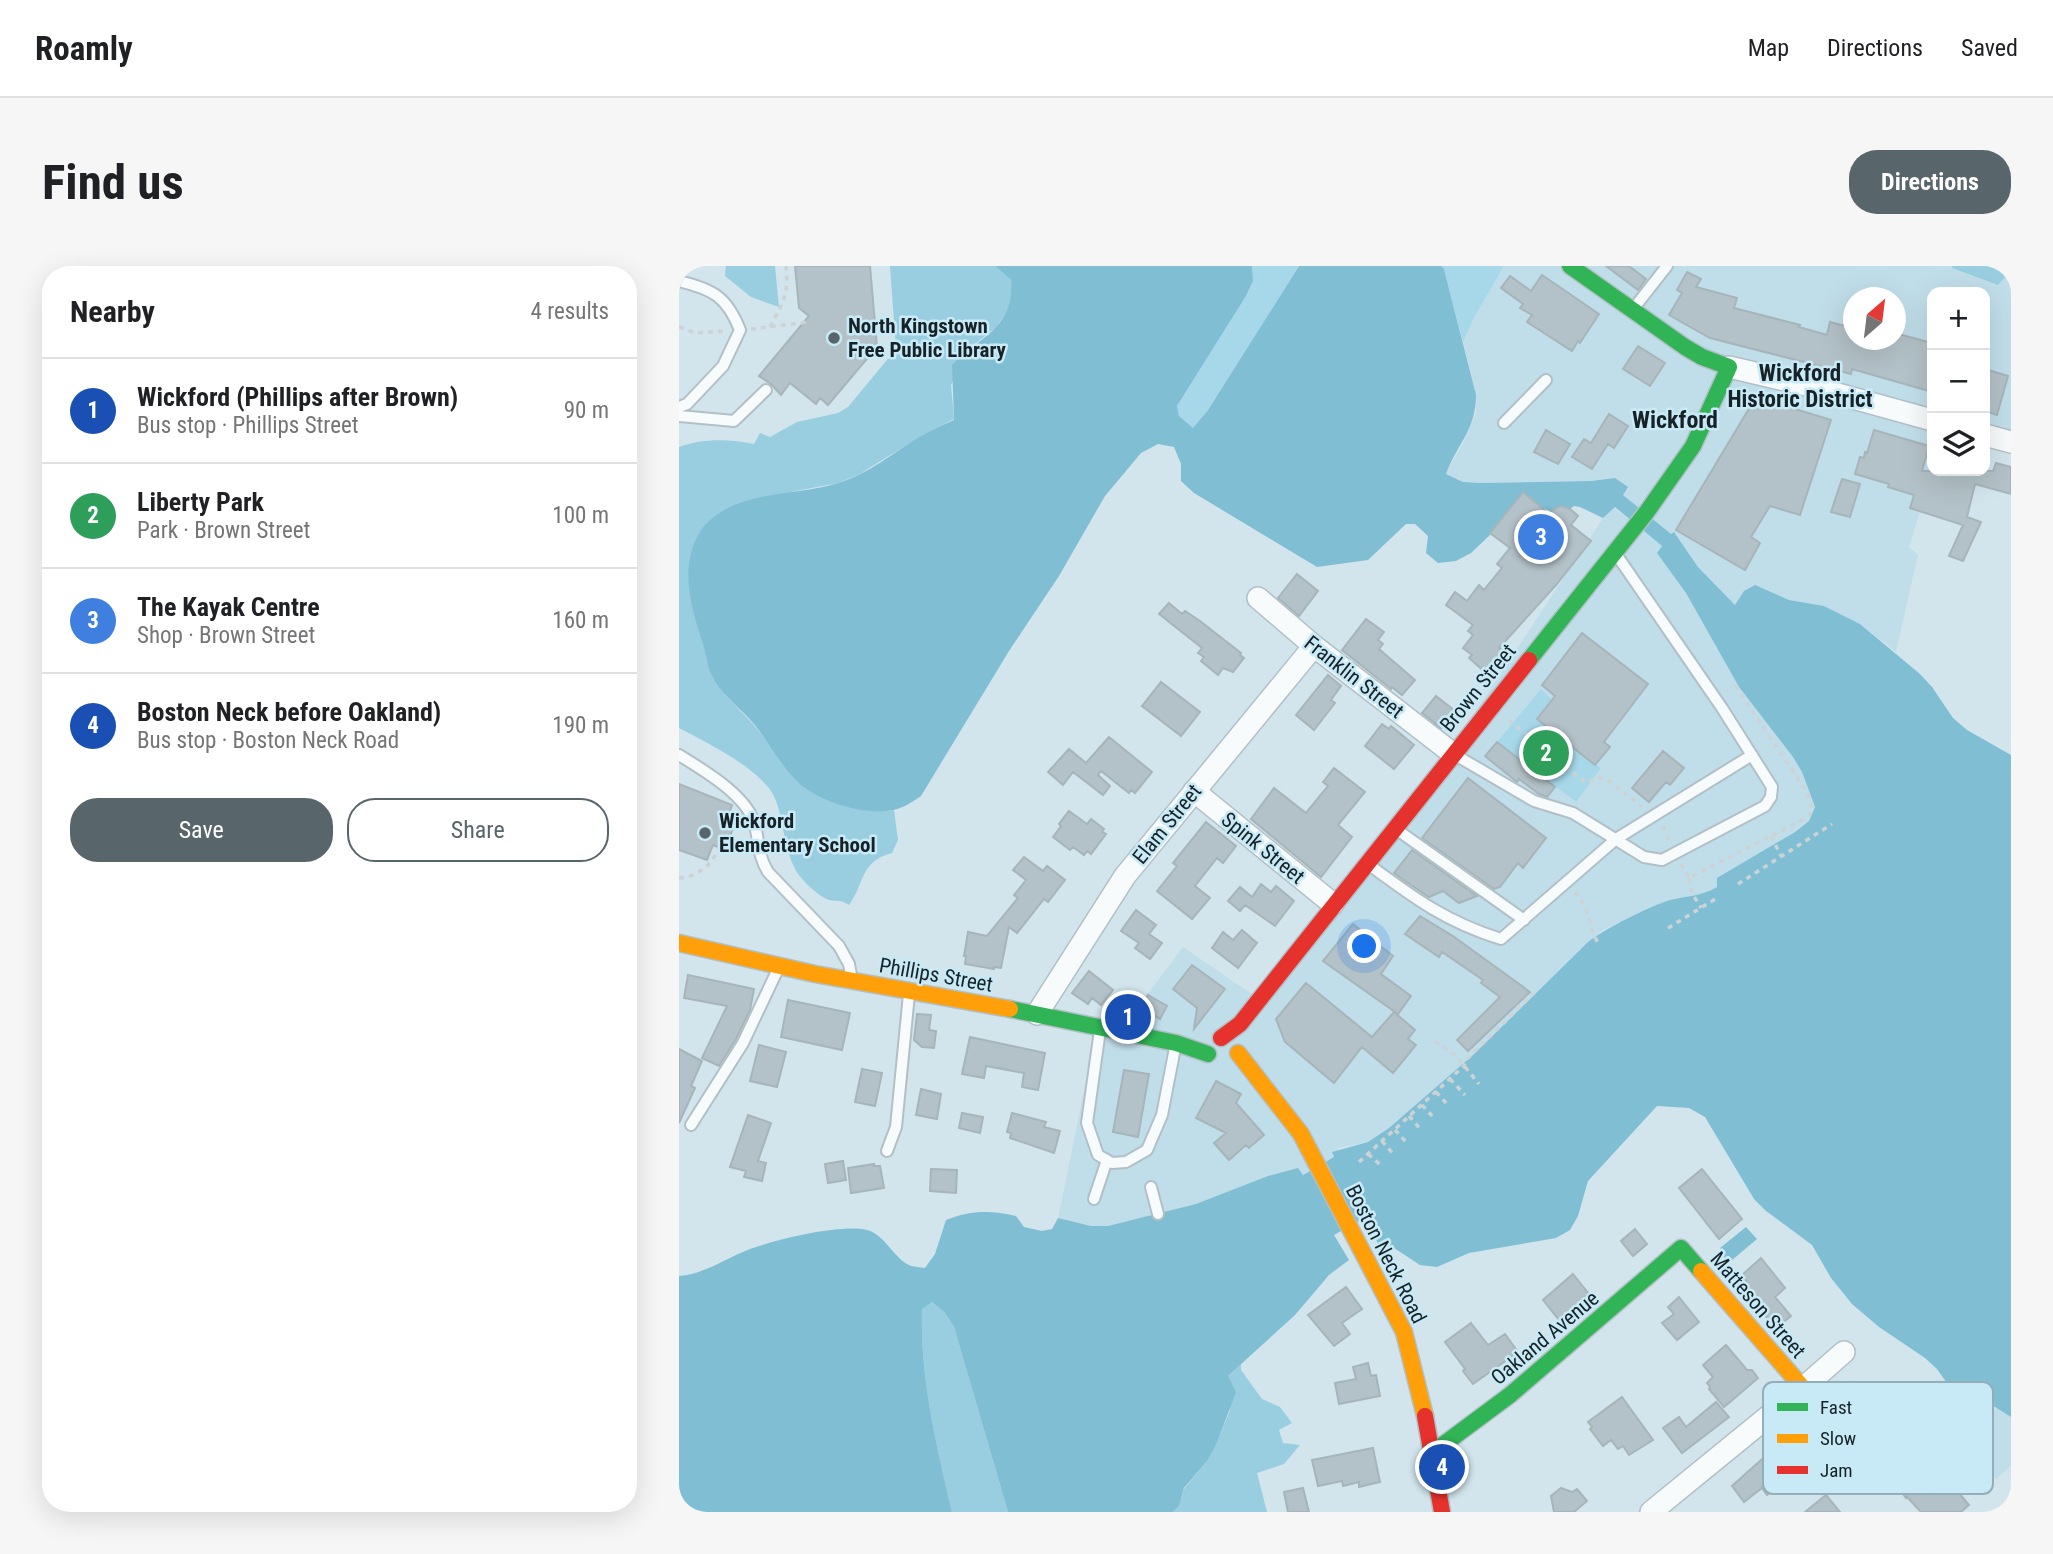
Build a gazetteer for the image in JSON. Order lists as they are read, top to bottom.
{
  "streets": {
    "main road": [
      "Brown Street",
      "Phillips Street",
      "Boston Neck Road",
      "Matteson Street",
      "Oakland Avenue"
    ],
    "street": ["Franklin Street", "Elam Street", "Spink Street"]
  },
  "crossings": [
    ["Franklin Street", "Brown Street"],
    ["Franklin Street", "Elam Street"],
    ["Brown Street", "Spink Street"],
    ["Brown Street", "Phillips Street"],
    ["Brown Street", "Boston Neck Road"],
    ["Elam Street", "Spink Street"],
    ["Elam Street", "Phillips Street"],
    ["Phillips Street", "Boston Neck Road"],
    ["Boston Neck Road", "Oakland Avenue"],
    ["Matteson Street", "Oakland Avenue"]
  ],
  "districts": ["Wickford Historic District", "Wickford"],
  "places": ["North Kingstown Free Public Library", "Wickford Elementary School"],
  "legend": ["Fast", "Slow", "Jam"],
  "north": "top right",
  "page": {
    "header": "Roamly",
    "nav": ["Map", "Directions", "Saved"],
    "buttons": [
      "Directions",
      ["Save", "Share"]
    ],
    "title": "Find us",
    "heading": ["Nearby", "4 results"],
    "map_buttons": ["+", "−"],
    "list": [
      {
        "mark": "1",
        "name": "Wickford (Phillips after Brown)",
        "note": "Bus stop · Phillips Street",
        "value": "90 m"
      },
      {
        "mark": "2",
        "name": "Liberty Park",
        "note": "Park · Brown Street",
        "value": "100 m"
      },
      {
        "mark": "3",
        "name": "The Kayak Centre",
        "note": "Shop · Brown Street",
        "value": "160 m"
      },
      {
        "mark": "4",
        "name": "Boston Neck before Oakland)",
        "note": "Bus stop · Boston Neck Road",
        "value": "190 m"
      }
    ],
    "pins": [
      "3",
      "2",
      "1",
      "4"
    ]
  }
}
